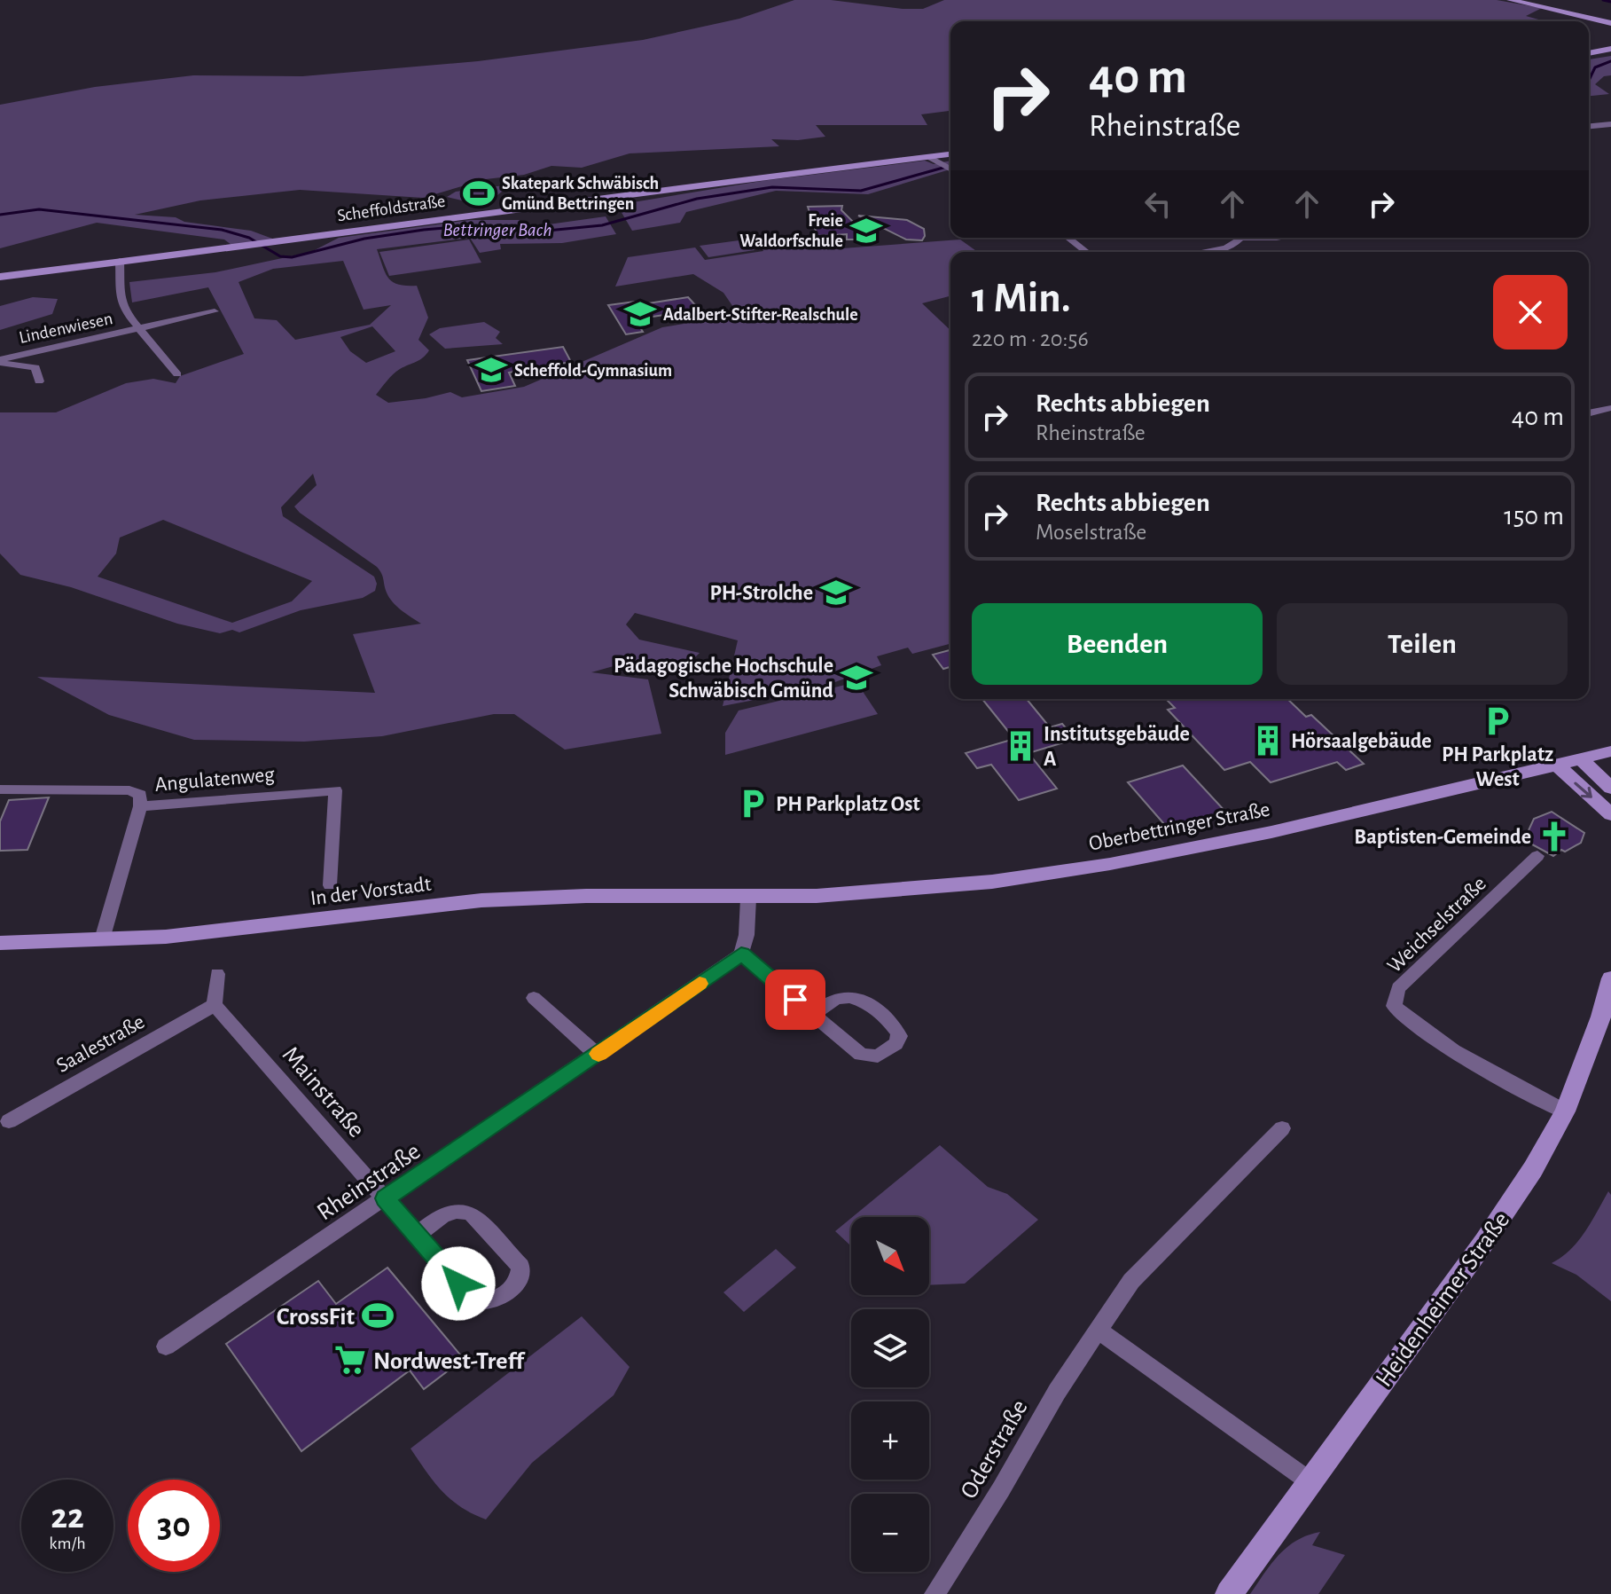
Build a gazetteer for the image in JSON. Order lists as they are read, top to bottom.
{
  "streets": {
    "street": [
      "Scheffoldstraße",
      "Lindenwiesen",
      "Angulatenweg",
      "Oberbettringer Straße",
      "In der Vorstadt",
      "Weichselstraße",
      "Saalestraße",
      "Mainstraße",
      "Rheinstraße",
      "Heidenheimer Straße",
      "Oderstraße"
    ]
  },
  "crossings": [
    ["Angulatenweg", "In der Vorstadt"],
    ["Oberbettringer Straße", "In der Vorstadt"],
    ["Weichselstraße", "Heidenheimer Straße"],
    ["Saalestraße", "Mainstraße"],
    ["Mainstraße", "Rheinstraße"]
  ],
  "water": ["Bettringer Bach"],
  "places": {
    "sports": ["Skatepark Schwäbisch Gmünd Bettringen", "CrossFit"],
    "school or university": [
      "Freie Waldorfschule",
      "Adalbert-Stifter-Realschule",
      "Scheffold-Gymnasium",
      "PH-Strolche",
      "Pädagogische Hochschule Schwäbisch Gmünd"
    ],
    "parking": ["PH Parkplatz West", "PH Parkplatz Ost"],
    "building": ["Hörsaalgebäude", "Institutsgebäude A"],
    "church": ["Baptisten-Gemeinde"],
    "supermarket": ["Nordwest-Treff"]
  },
  "north": "bottom right",
  "page": {
    "turn": ["40 m", "Rheinstraße"],
    "heading": ["1 Min.", "220 m · 20:56"],
    "list": [
      {
        "name": "Rechts abbiegen",
        "note": "Rheinstraße",
        "value": "40 m"
      },
      {
        "name": "Rechts abbiegen",
        "note": "Moselstraße",
        "value": "150 m"
      }
    ],
    "buttons": ["Beenden", "Teilen"],
    "map_buttons": ["+", "−"],
    "speed": "22 km/h",
    "limit": "30"
  }
}
